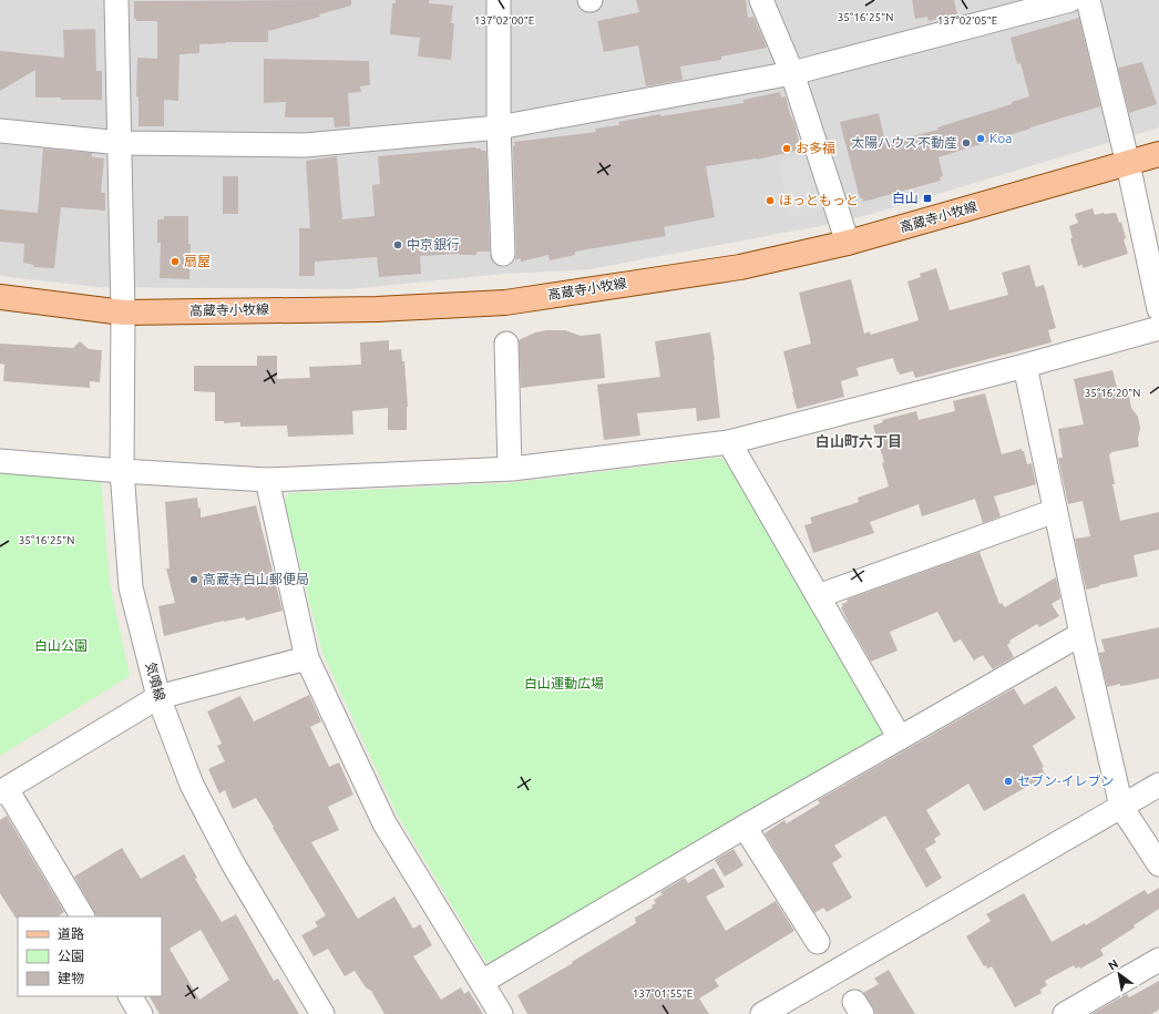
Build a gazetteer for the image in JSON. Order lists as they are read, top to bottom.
{
  "streets": {
    "main road": ["高蔵寺小牧線"],
    "street": ["気噴線"]
  },
  "crossings": [
    ["高蔵寺小牧線", "気噴線"]
  ],
  "districts": ["白山町六丁目"],
  "parks": ["白山公園", "白山運動広場"],
  "places": {
    "other": [
      "Koa",
      "太陽ハウス不動産",
      "お多福",
      "ほっともっと",
      "中京銀行",
      "扇屋",
      "高蔵寺白山郵便局",
      "セブン-イレブン"
    ],
    "transit": ["白山"]
  },
  "legend": ["道路", "公園", "建物"],
  "north": "top left",
  "coordinates": [
    "35°16'25\"N",
    "137°02'00\"E",
    "137°02'05\"E",
    "35°16'20\"N",
    "137°01'55\"E"
  ]
}
